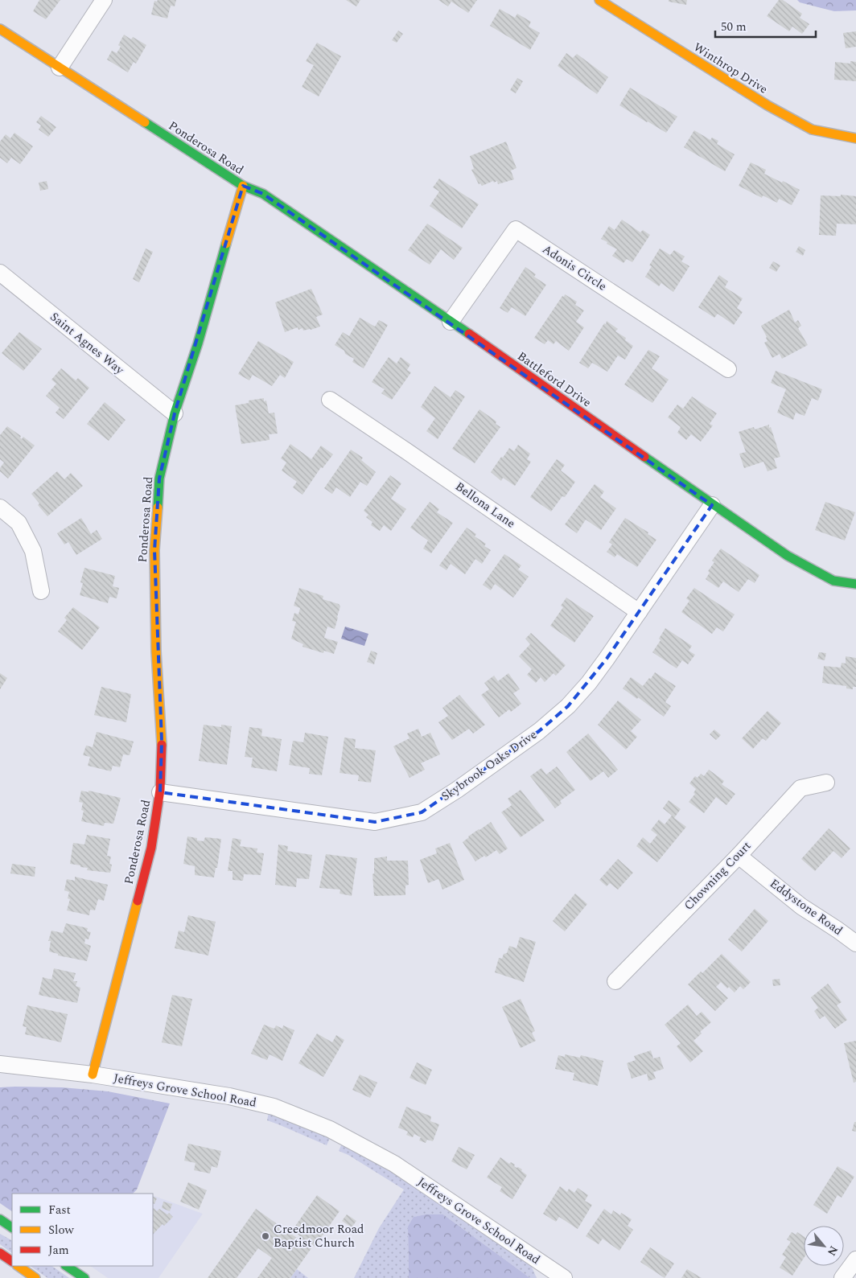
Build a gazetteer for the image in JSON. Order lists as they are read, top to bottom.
{
  "streets": {
    "street": [
      "Winthrop Drive",
      "Ponderosa Road",
      "Adonis Circle",
      "Saint Agnes Way",
      "Battleford Drive",
      "Bellona Lane",
      "Skybrook Oaks Drive",
      "Chowning Court",
      "Eddystone Road",
      "Jeffreys Grove School Road"
    ]
  },
  "crossings": [
    ["Ponderosa Road", "Saint Agnes Way"],
    ["Ponderosa Road", "Battleford Drive"],
    ["Ponderosa Road", "Skybrook Oaks Drive"],
    ["Ponderosa Road", "Jeffreys Grove School Road"],
    ["Adonis Circle", "Battleford Drive"],
    ["Battleford Drive", "Skybrook Oaks Drive"],
    ["Bellona Lane", "Skybrook Oaks Drive"],
    ["Chowning Court", "Eddystone Road"]
  ],
  "places": ["Creedmoor Road Baptist Church"],
  "legend": ["Fast", "Slow", "Jam"],
  "scale_bar": "50 m",
  "north": "bottom right"
}
